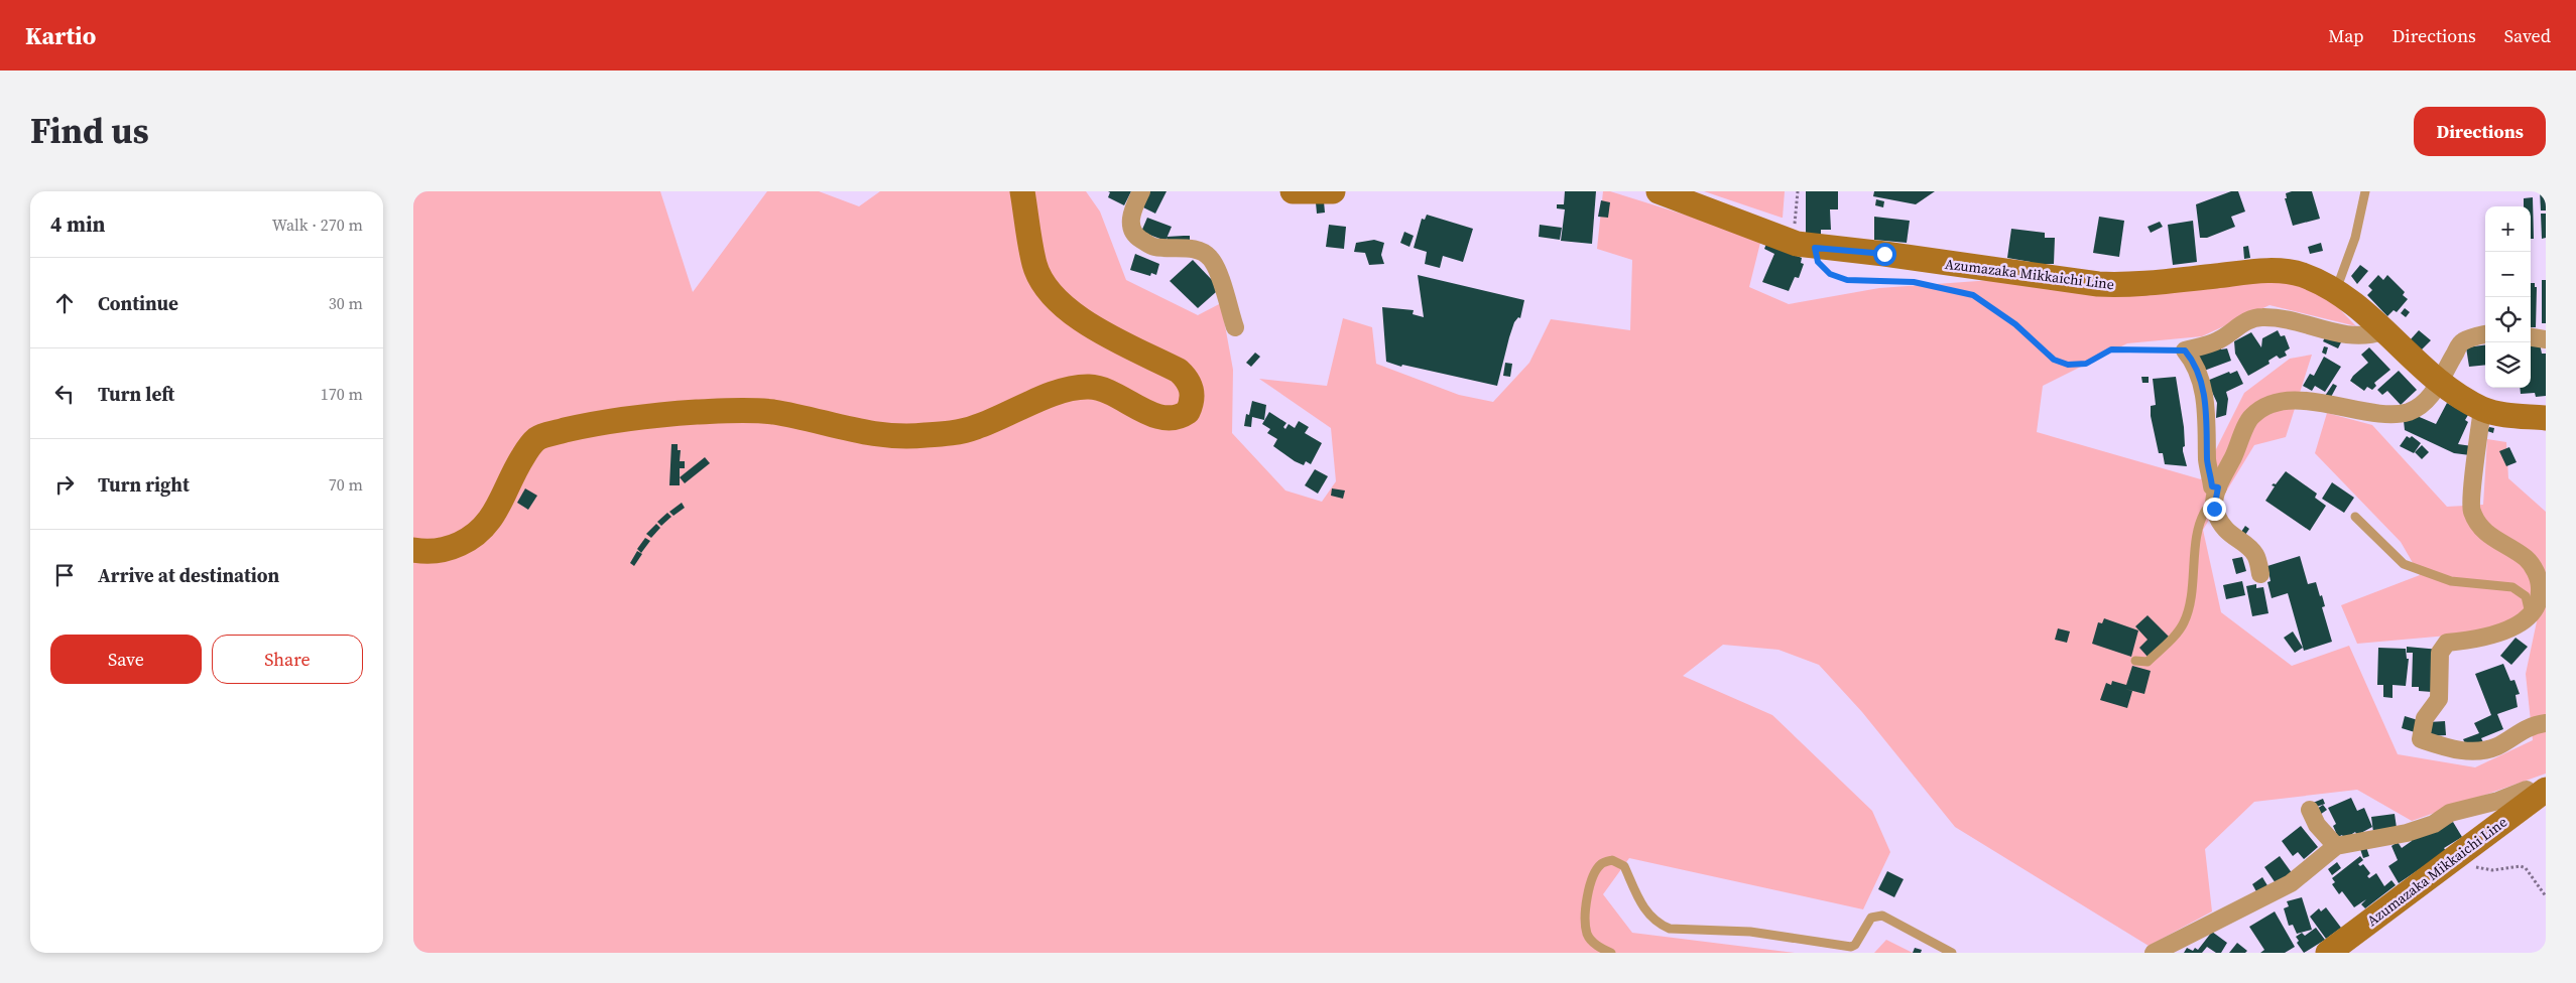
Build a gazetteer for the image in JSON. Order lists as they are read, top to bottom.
{
  "streets": {
    "main road": ["Azumazaka Mikkaichi Line"]
  },
  "page": {
    "header": "Kartio",
    "nav": ["Map", "Directions", "Saved"],
    "title": "Find us",
    "buttons": [
      "Directions",
      ["Save", "Share"]
    ],
    "heading": ["4 min", "Walk · 270 m"],
    "map_buttons": ["+", "−"],
    "list": [
      ["Continue", "30 m"],
      ["Turn left", "170 m"],
      ["Turn right", "70 m"],
      "Arrive at destination"
    ]
  }
}
